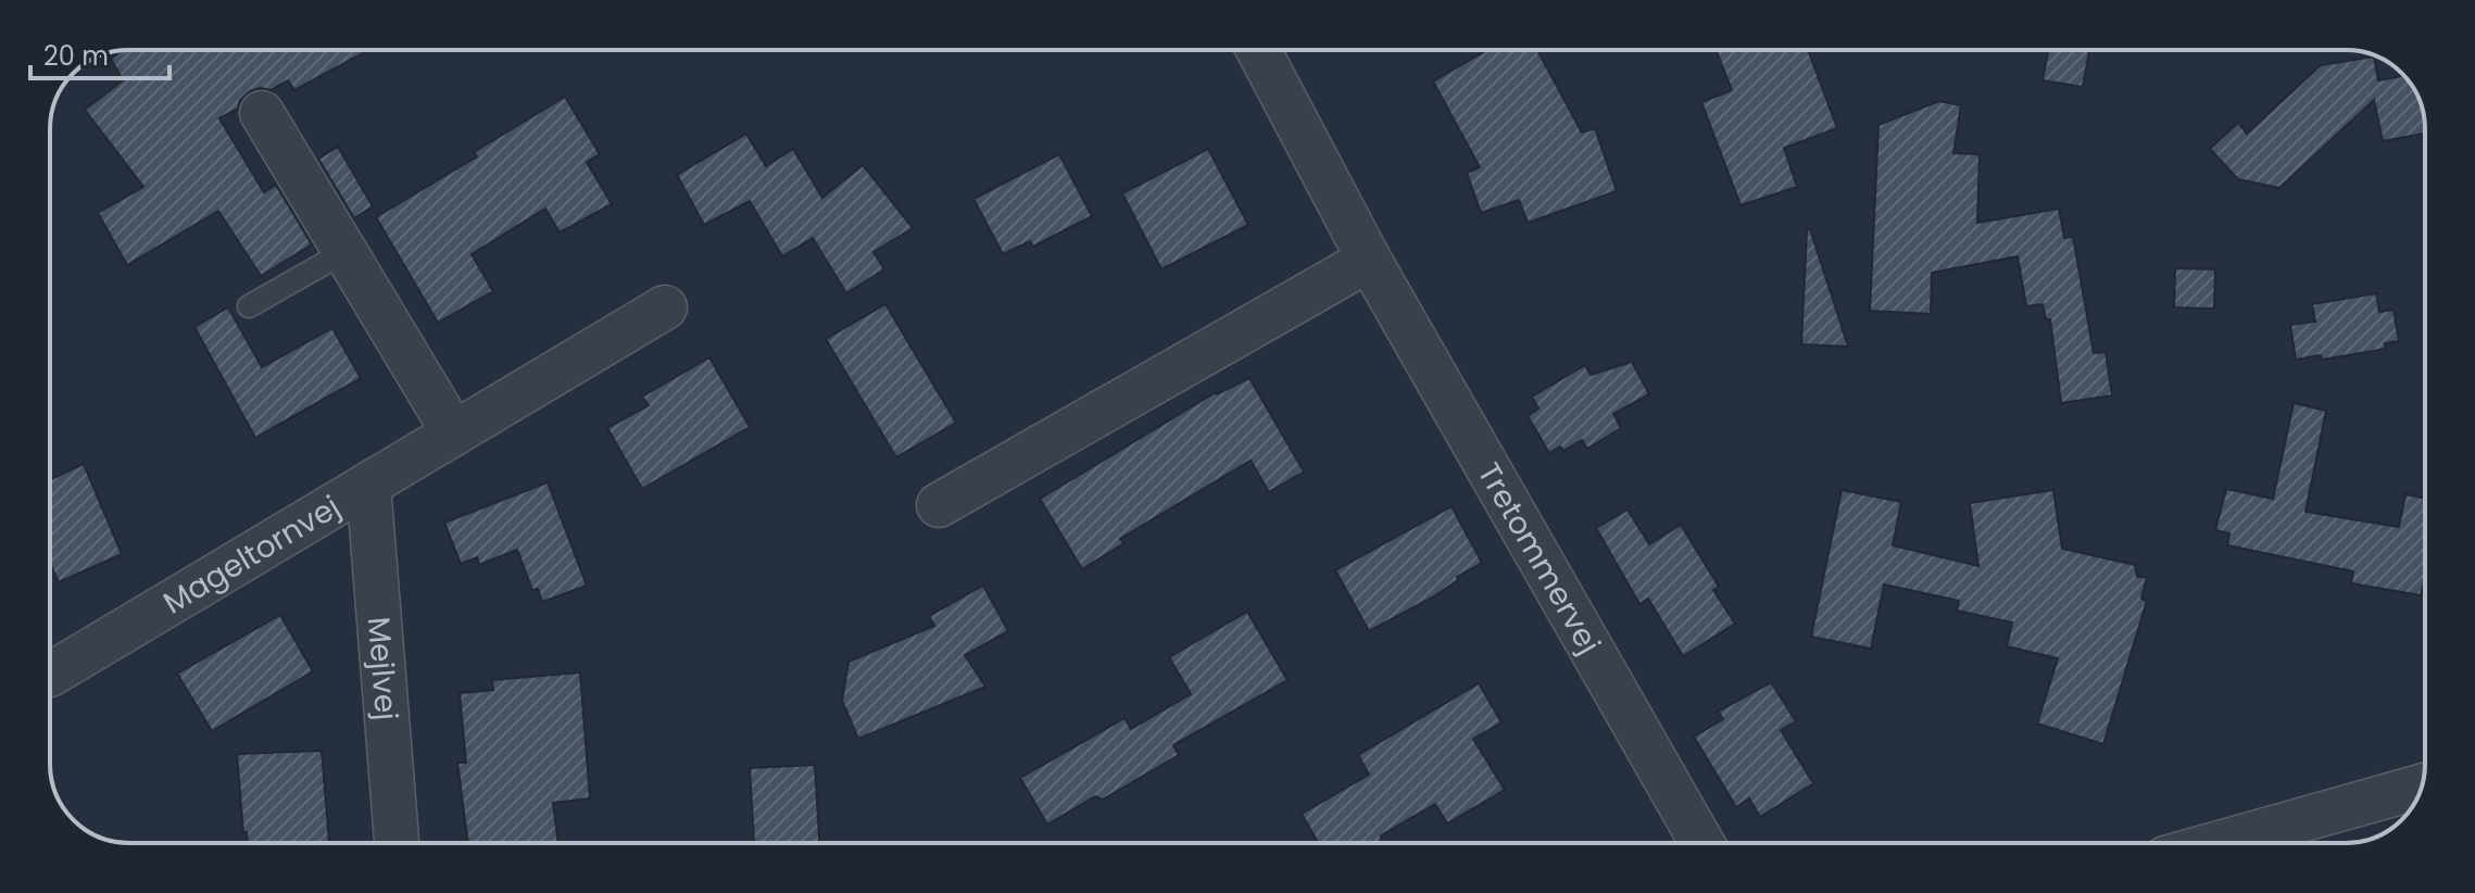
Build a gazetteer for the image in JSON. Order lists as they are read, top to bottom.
{
  "streets": {
    "street": ["Mageltornvej", "Tretommervej", "Mejlvej"]
  },
  "crossings": [
    ["Mageltornvej", "Mejlvej"]
  ],
  "scale_bar": "20 m"
}
